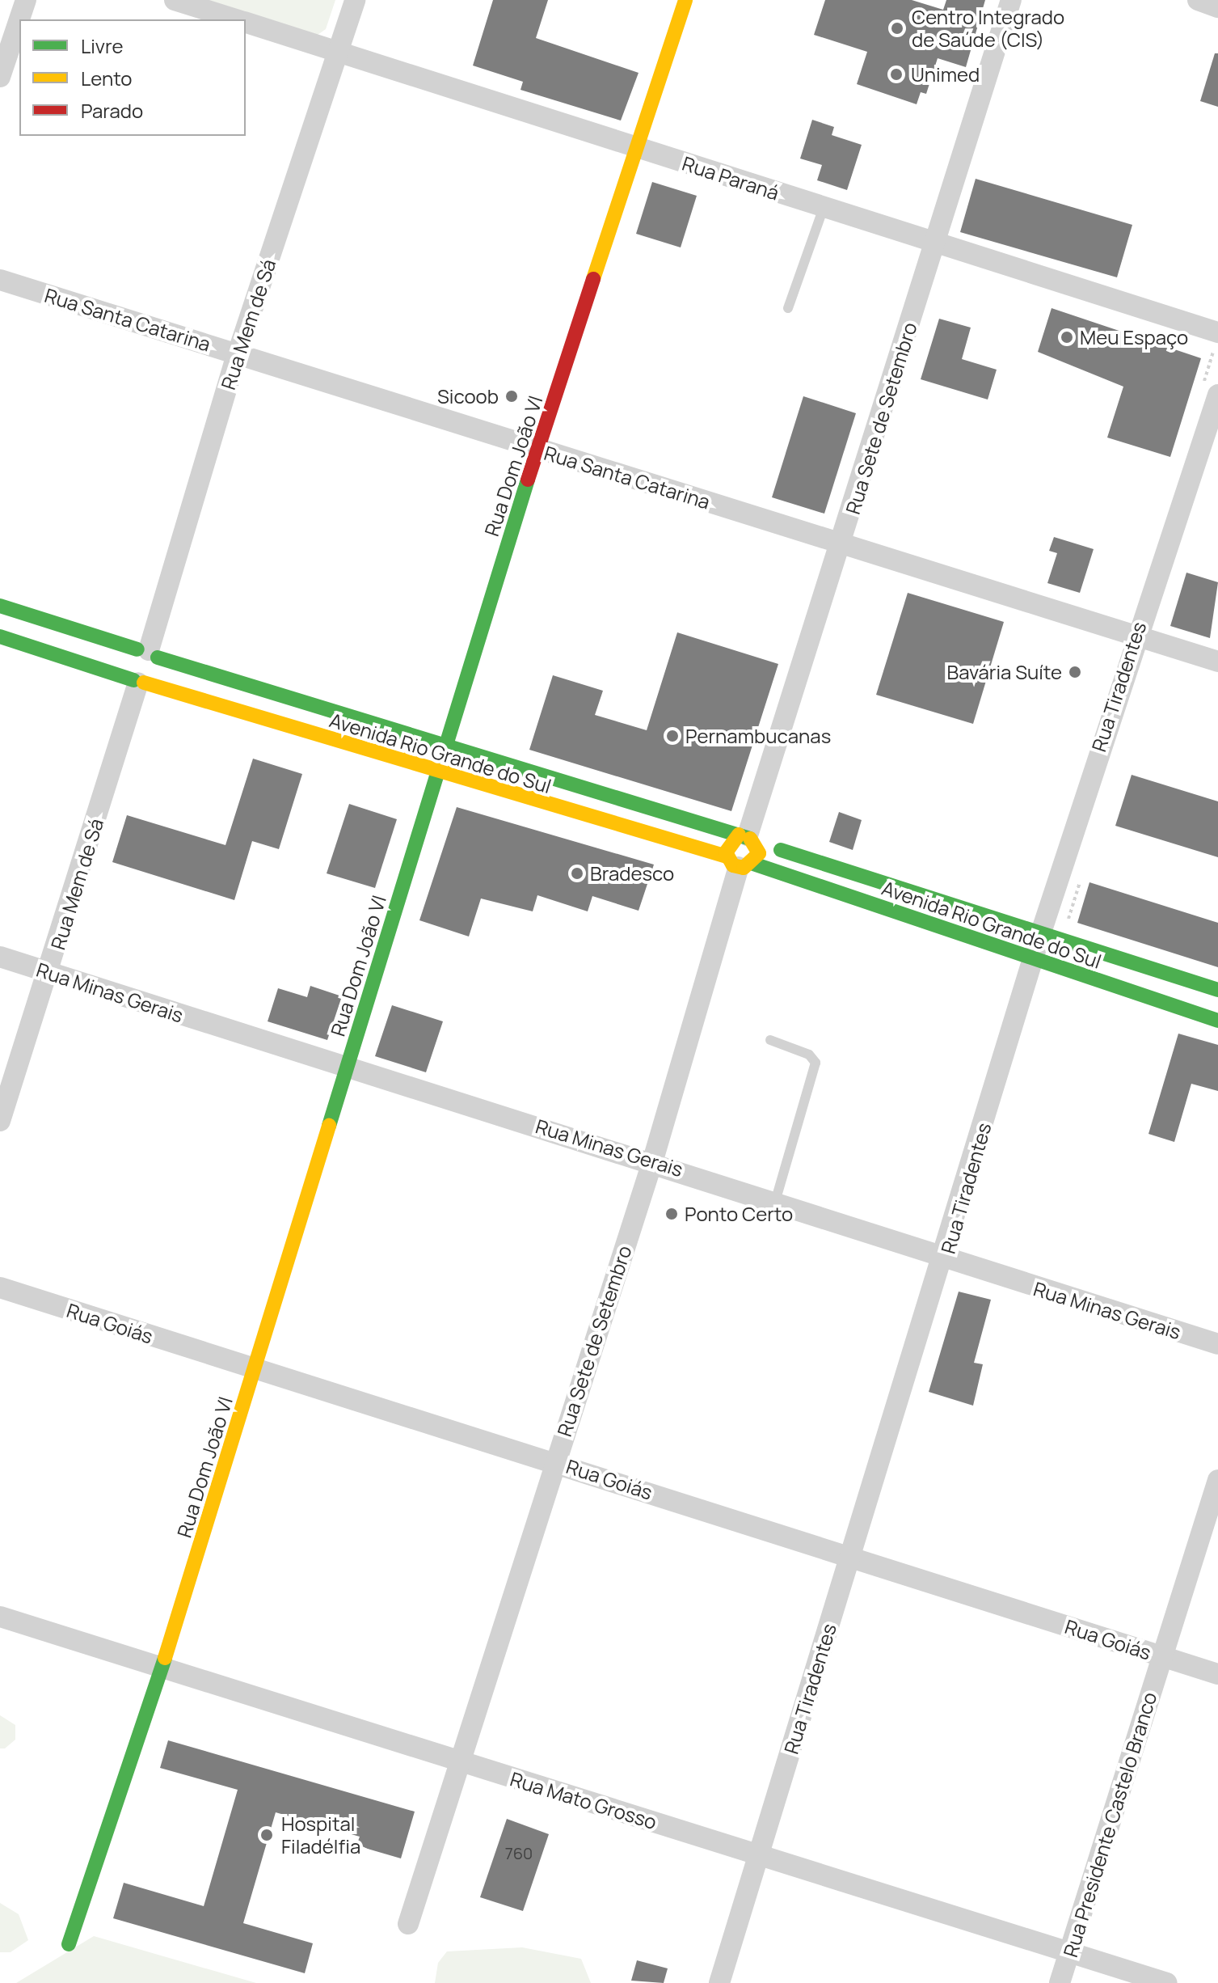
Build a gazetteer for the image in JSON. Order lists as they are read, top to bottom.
{
  "streets": {
    "main road": ["Rua Dom João VI", "Avenida Rio Grande do Sul"],
    "street": [
      "Rua Paraná",
      "Rua Santa Catarina",
      "Rua Mem de Sá",
      "Rua Sete de Setembro",
      "Rua Tiradentes",
      "Rua Minas Gerais",
      "Rua Goiás",
      "Rua Mato Grosso",
      "Rua Presidente Castelo Branco"
    ]
  },
  "crossings": [
    ["Rua Paraná", "Rua Mem de Sá"],
    ["Rua Paraná", "Rua Sete de Setembro"],
    ["Rua Paraná", "Rua Dom João VI"],
    ["Rua Santa Catarina", "Rua Mem de Sá"],
    ["Rua Santa Catarina", "Rua Sete de Setembro"],
    ["Rua Santa Catarina", "Rua Dom João VI"],
    ["Rua Santa Catarina", "Rua Tiradentes"],
    ["Rua Mem de Sá", "Avenida Rio Grande do Sul"],
    ["Rua Mem de Sá", "Rua Minas Gerais"],
    ["Rua Sete de Setembro", "Avenida Rio Grande do Sul"],
    ["Rua Sete de Setembro", "Rua Minas Gerais"],
    ["Rua Sete de Setembro", "Rua Goiás"],
    ["Rua Sete de Setembro", "Rua Mato Grosso"],
    ["Rua Dom João VI", "Avenida Rio Grande do Sul"],
    ["Rua Dom João VI", "Rua Minas Gerais"],
    ["Rua Dom João VI", "Rua Goiás"],
    ["Rua Dom João VI", "Rua Mato Grosso"],
    ["Rua Tiradentes", "Avenida Rio Grande do Sul"],
    ["Rua Tiradentes", "Rua Minas Gerais"],
    ["Rua Tiradentes", "Rua Goiás"],
    ["Rua Tiradentes", "Rua Mato Grosso"],
    ["Rua Goiás", "Rua Presidente Castelo Branco"],
    ["Rua Mato Grosso", "Rua Presidente Castelo Branco"]
  ],
  "places": [
    "Centro Integrado de Saúde (CIS)",
    "Unimed",
    "Meu Espaço",
    "Sicoob",
    "Bavária Suíte",
    "Pernambucanas",
    "Bradesco",
    "Ponto Certo",
    "Hospital Filadélfia"
  ],
  "house_numbers": ["760"],
  "legend": ["Livre", "Lento", "Parado"]
}
